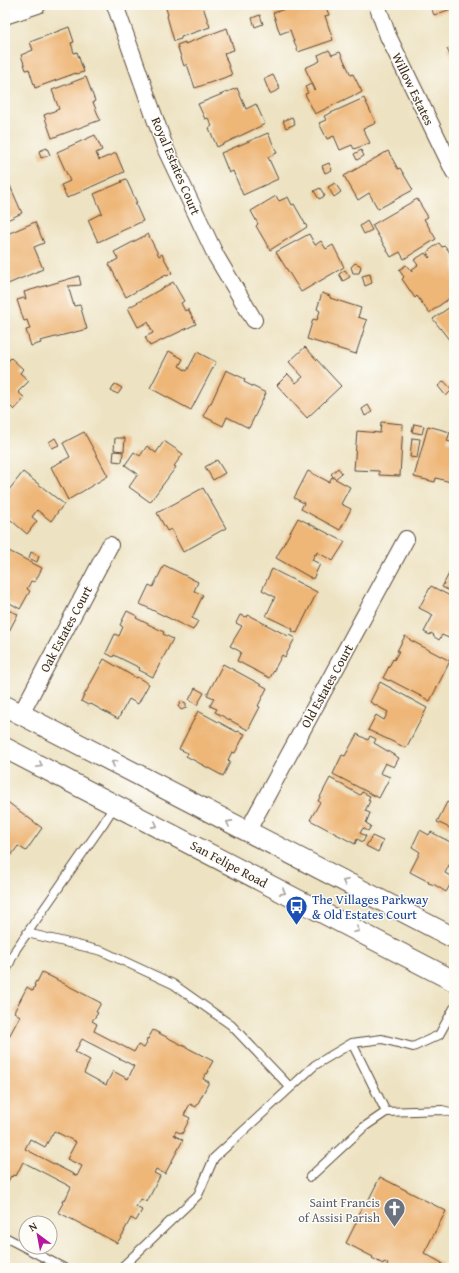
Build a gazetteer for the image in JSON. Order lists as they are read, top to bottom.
{
  "streets": {
    "street": [
      "Willow Estates",
      "Royal Estates Court",
      "Oak Estates Court",
      "Old Estates Court",
      "San Felipe Road"
    ]
  },
  "places": {
    "bus stop": ["The Villages Parkway & Old Estates Court"],
    "church": ["Saint Francis of Assisi Parish"]
  },
  "north": "top left"
}
